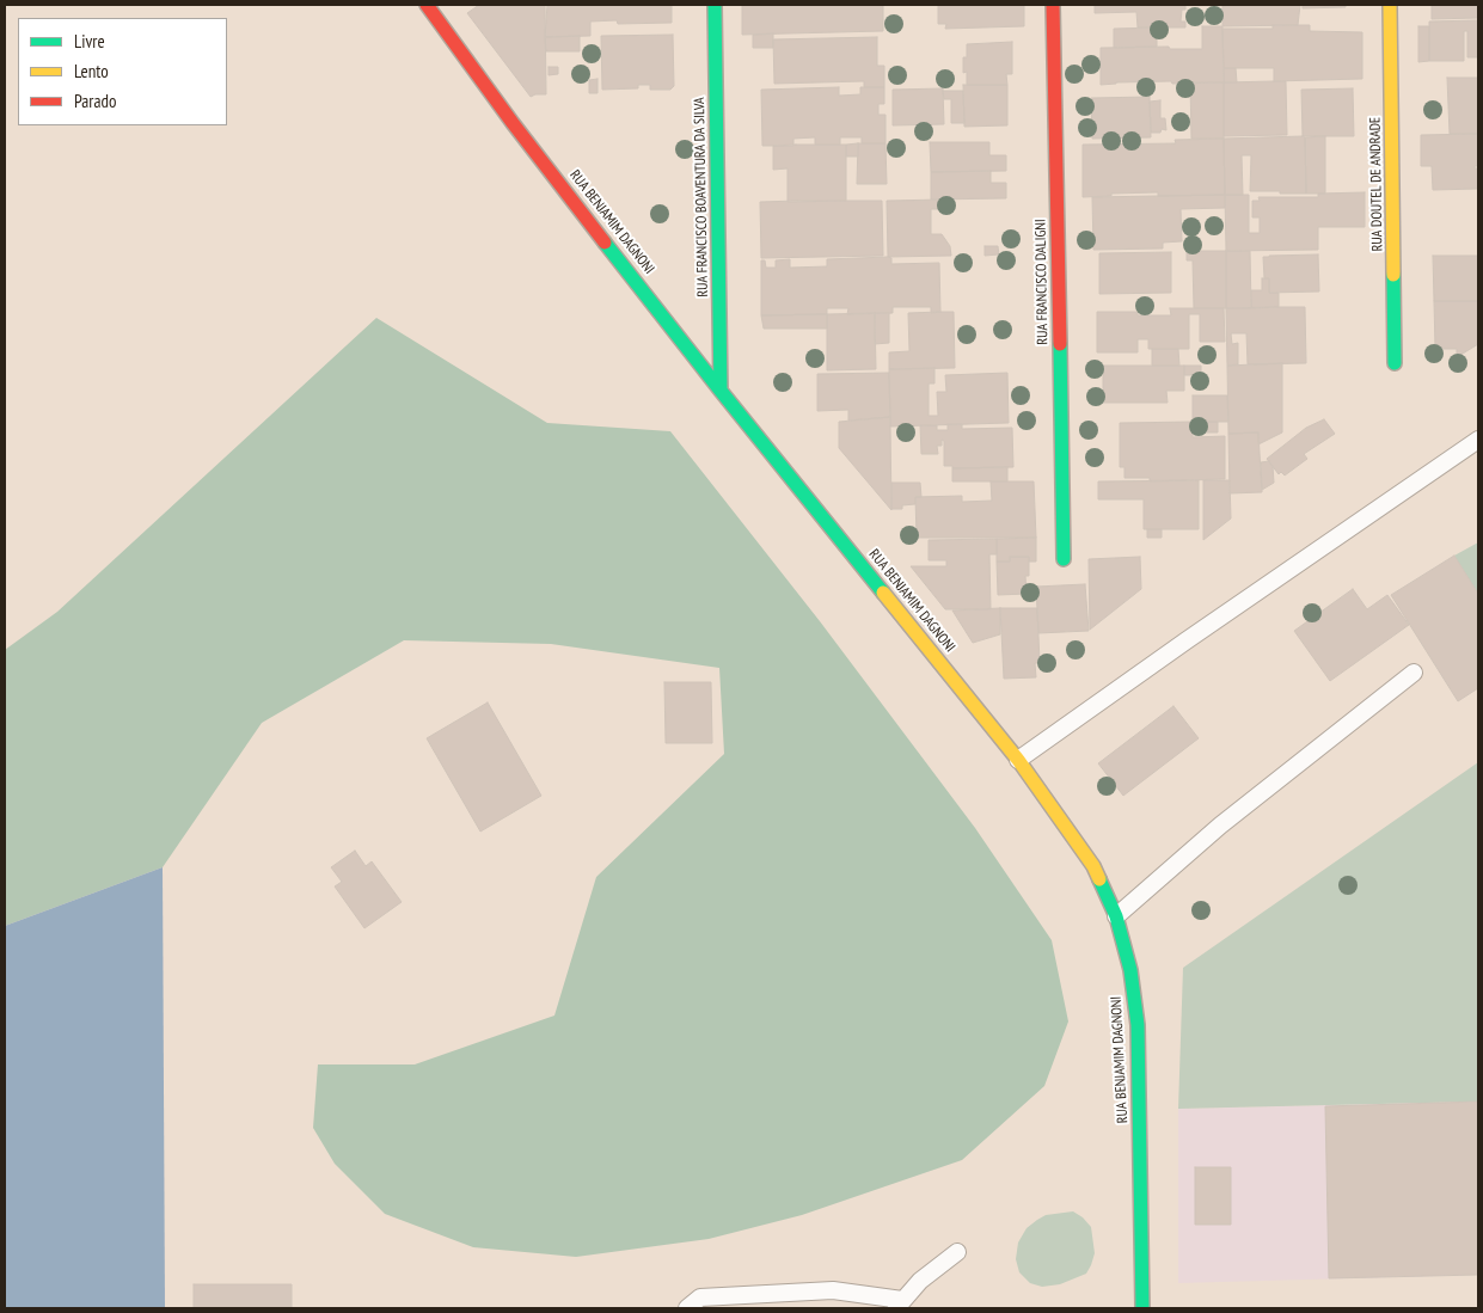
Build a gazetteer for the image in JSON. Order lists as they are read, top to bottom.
{
  "streets": {
    "street": [
      "RUA DOUTEL DE ANDRADE",
      "RUA FRANCISCO BOAVENTURA DA SILVA",
      "RUA BENJAMIM DAGNONI",
      "RUA FRANCISCO DALIGNI"
    ]
  },
  "crossings": [
    ["RUA FRANCISCO BOAVENTURA DA SILVA", "RUA BENJAMIM DAGNONI"]
  ],
  "legend": ["Livre", "Lento", "Parado"]
}
